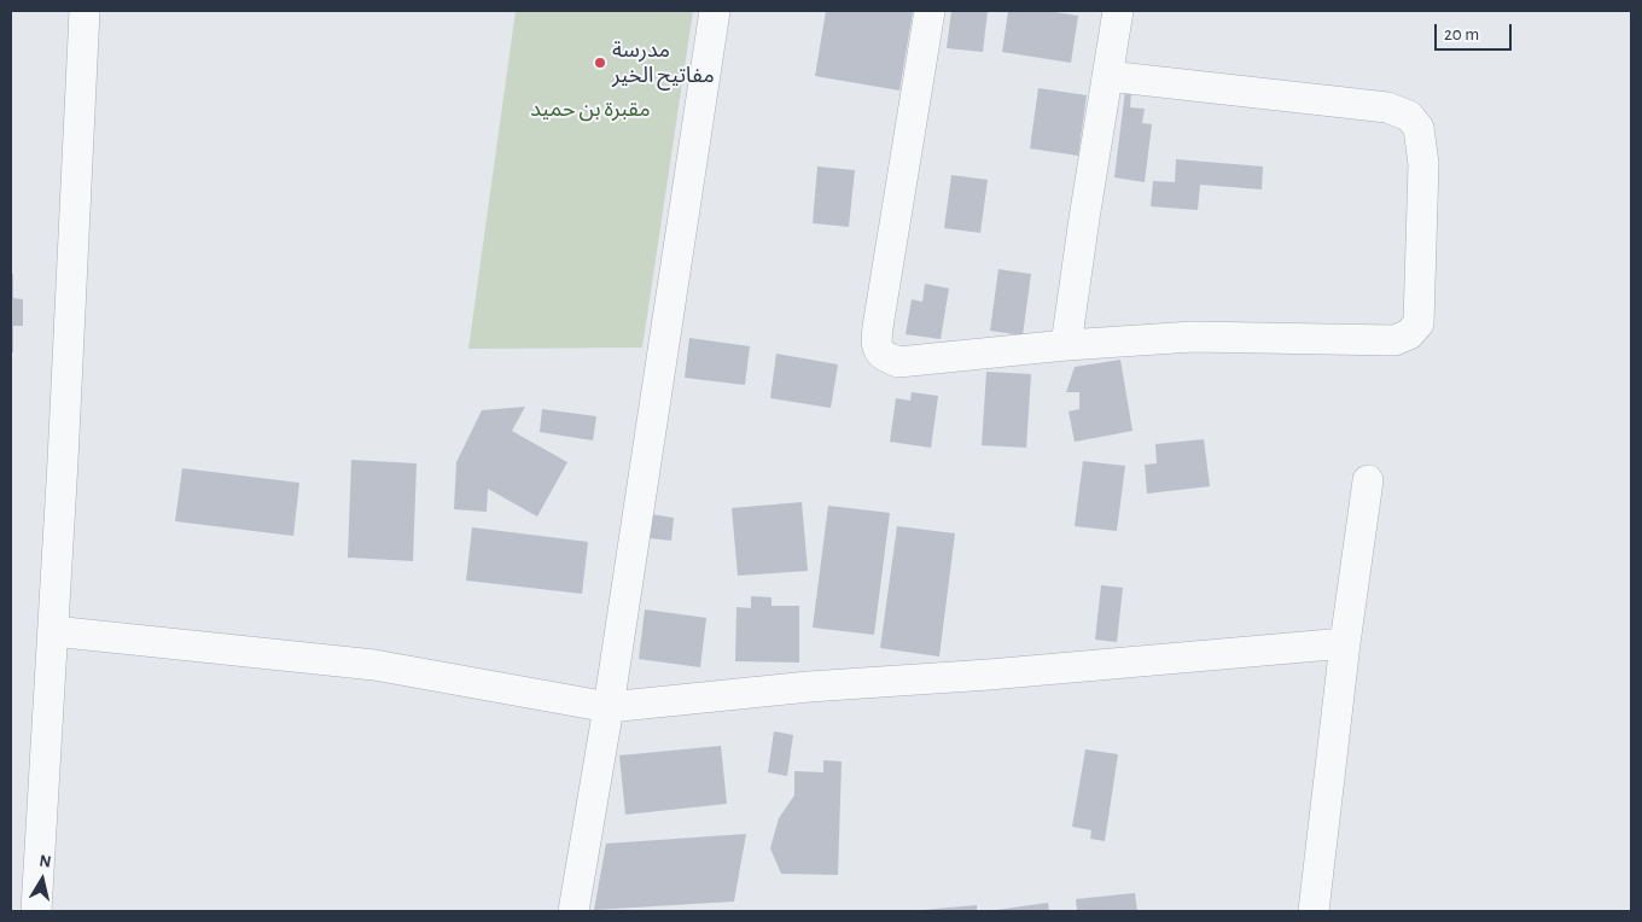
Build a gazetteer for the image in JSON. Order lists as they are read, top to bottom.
{
  "parks": ["مقبرة بن حميد"],
  "places": ["مدرسة مفاتيح الخير"],
  "scale_bar": "20 m",
  "north": "top"
}
